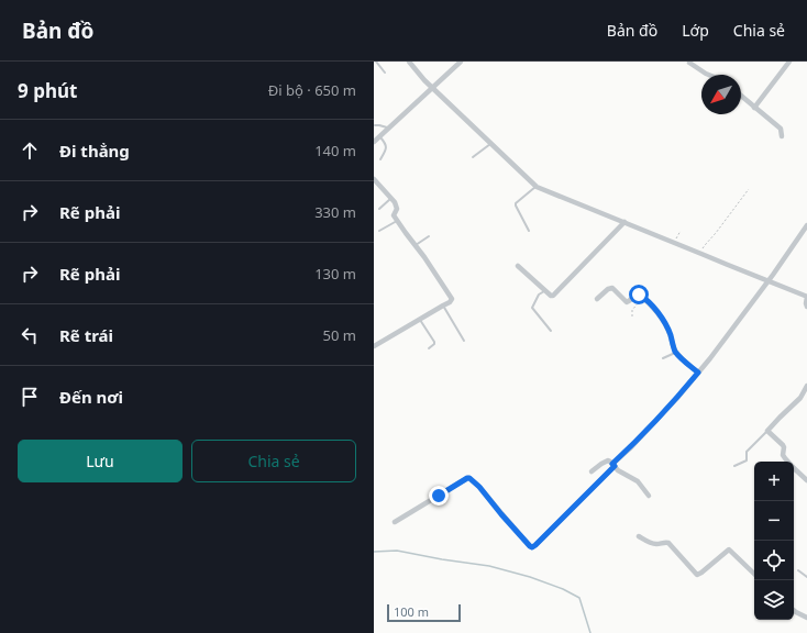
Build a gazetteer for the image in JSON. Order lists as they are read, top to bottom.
{
  "scale_bar": "100 m",
  "north": "bottom left",
  "page": {
    "header": "Bản đồ",
    "nav": ["Bản đồ", "Lớp", "Chia sẻ"],
    "heading": ["9 phút", "Đi bộ · 650 m"],
    "list": [
      ["Đi thẳng", "140 m"],
      ["Rẽ phải", "330 m"],
      ["Rẽ phải", "130 m"],
      ["Rẽ trái", "50 m"],
      "Đến nơi"
    ],
    "buttons": ["Lưu", "Chia sẻ"],
    "map_buttons": ["+", "−"],
    "scale": "100 m"
  }
}
